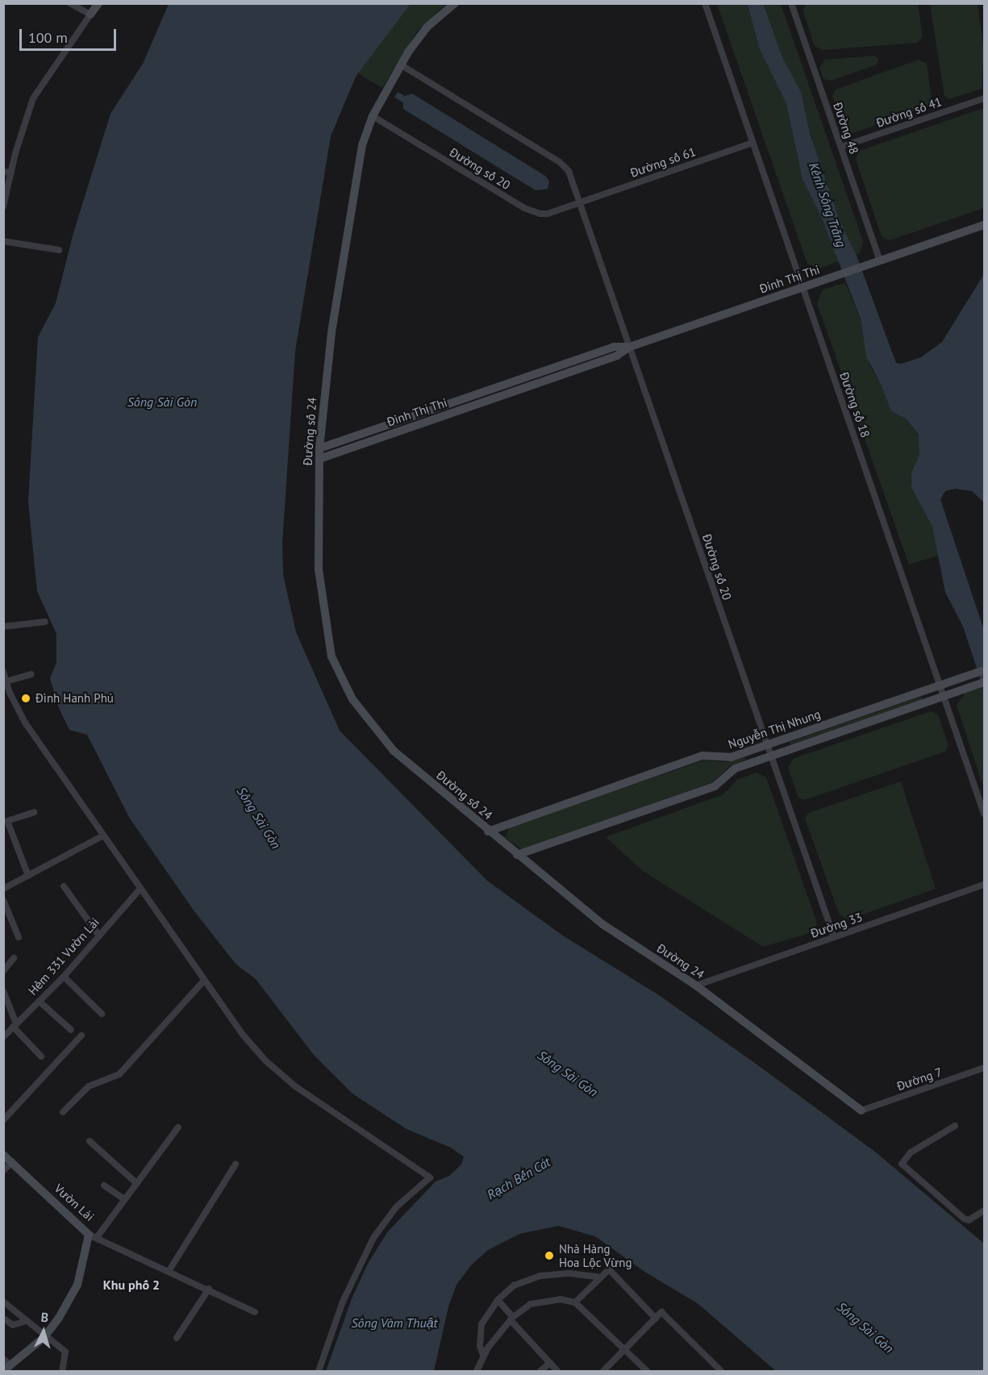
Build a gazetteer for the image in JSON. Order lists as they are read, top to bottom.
{
  "streets": {
    "street": [
      "Đường số 41",
      "Đường 48",
      "Đường số 61",
      "Đường số 20",
      "Đinh Thị Thi",
      "Đường số 18",
      "Đường số 24",
      "Nguyễn Thị Nhung",
      "Đường 33",
      "Hẻm 331 Vườn Lài",
      "Đường 24",
      "Đường 7",
      "Vườn Lài"
    ]
  },
  "crossings": [
    ["Đường số 41", "Đường 48"],
    ["Đường 48", "Đinh Thị Thi"],
    ["Đường số 61", "Đường số 20"],
    ["Đường số 61", "Đường số 18"],
    ["Đường số 20", "Đinh Thị Thi"],
    ["Đường số 20", "Đường số 24"],
    ["Đường số 20", "Nguyễn Thị Nhung"],
    ["Đường số 20", "Đường 33"],
    ["Đinh Thị Thi", "Đường số 18"],
    ["Đinh Thị Thi", "Đường số 24"],
    ["Đường số 18", "Nguyễn Thị Nhung"],
    ["Đường số 24", "Nguyễn Thị Nhung"],
    ["Đường số 24", "Đường 24"],
    ["Nguyễn Thị Nhung", "Đường 24"],
    ["Đường 33", "Đường 24"],
    ["Đường 24", "Đường 7"]
  ],
  "districts": ["Khu phố 2"],
  "water": [
    "Kênh Sông Trăng",
    "Sông Sài Gòn",
    "Rạch Bến Cát",
    "Sông Vàm Thuật"
  ],
  "places": ["Đình Hanh Phú", "Nhà Hàng Hoa Lộc Vừng"],
  "scale_bar": "100 m",
  "north": "top"
}
